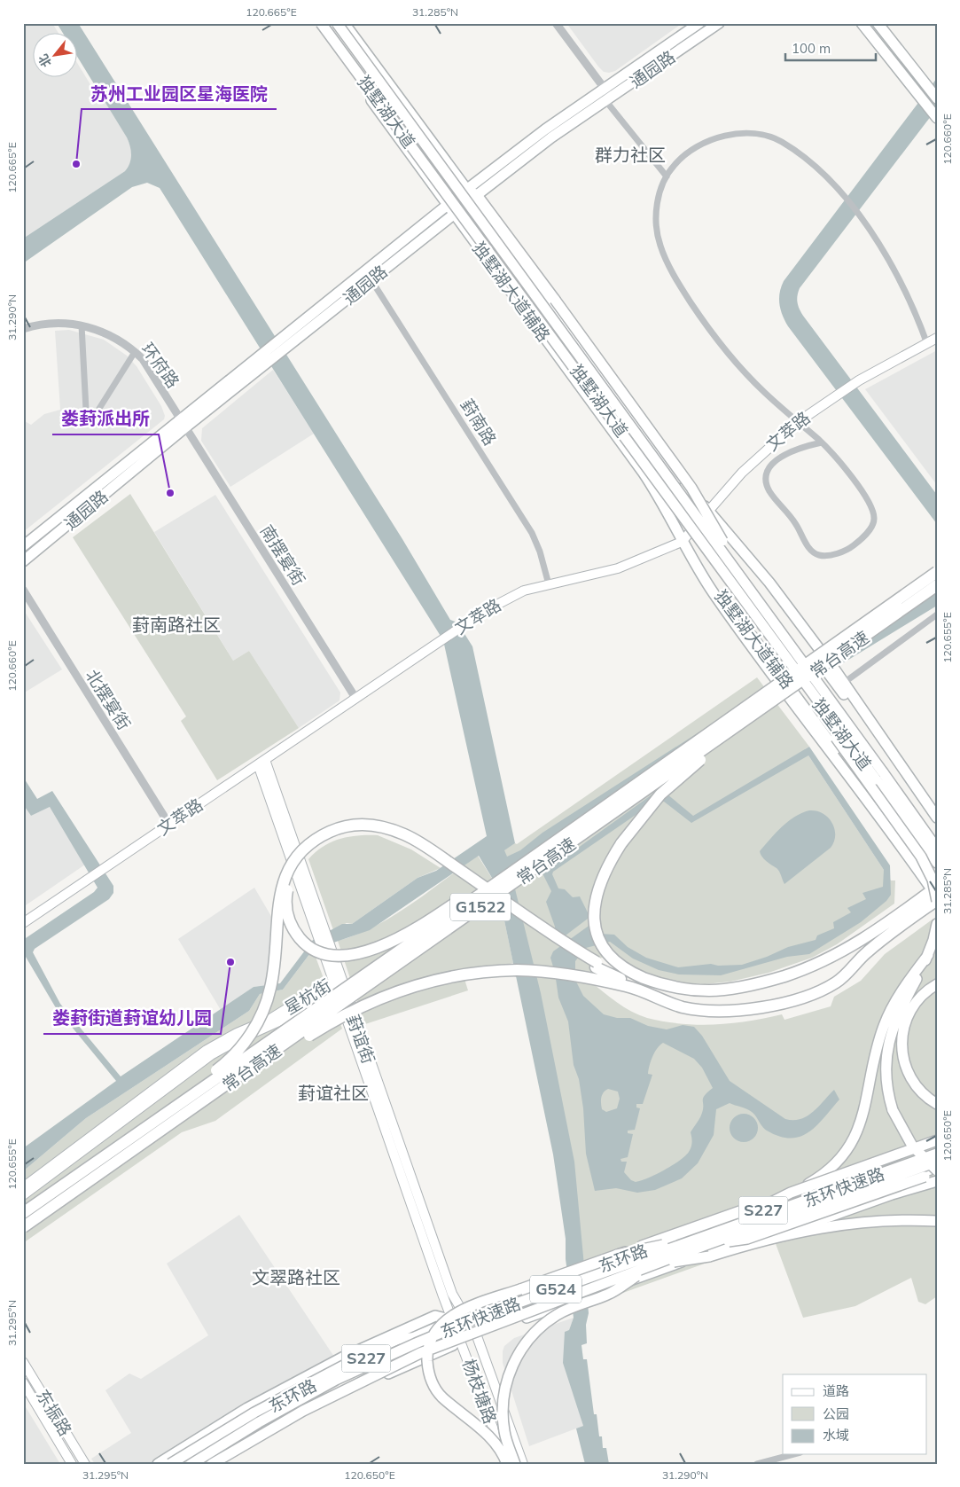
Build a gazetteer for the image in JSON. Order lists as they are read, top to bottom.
{
  "streets": {
    "highway": ["常台高速", "G1522"],
    "main road": [
      "通园路",
      "独墅湖大道",
      "独墅湖大道辅路",
      "文萃路",
      "星杭街",
      "葑谊街",
      "东环快速路",
      "S227",
      "东环路",
      "G524",
      "杨枝塘路",
      "东振路"
    ],
    "street": [
      "环府路",
      "葑南路",
      "南摆宴街",
      "北摆宴街"
    ]
  },
  "crossings": [
    ["通园路", "独墅湖大道辅路"],
    ["通园路", "环府路"],
    ["通园路", "葑南路"],
    ["通园路", "南摆宴街"],
    ["独墅湖大道辅路", "文萃路"],
    ["环府路", "南摆宴街"],
    ["葑南路", "文萃路"],
    ["文萃路", "南摆宴街"],
    ["文萃路", "北摆宴街"],
    ["文萃路", "葑谊街"],
    ["星杭街", "葑谊街"],
    ["葑谊街", "东环路"],
    ["葑谊街", "杨枝塘路"],
    ["东环路", "杨枝塘路"]
  ],
  "districts": [
    "群力社区",
    "葑南路社区",
    "葑谊社区",
    "文翠路社区"
  ],
  "places": ["苏州工业园区星海医院", "娄葑派出所", "娄葑街道葑谊幼儿园"],
  "legend": ["道路", "公园", "水域"],
  "scale_bar": "100 m",
  "north": "bottom left",
  "coordinates": [
    "120.665°E",
    "31.285°N",
    "120.660°E",
    "31.290°N",
    "120.655°E",
    "120.650°E",
    "31.295°N"
  ]
}
